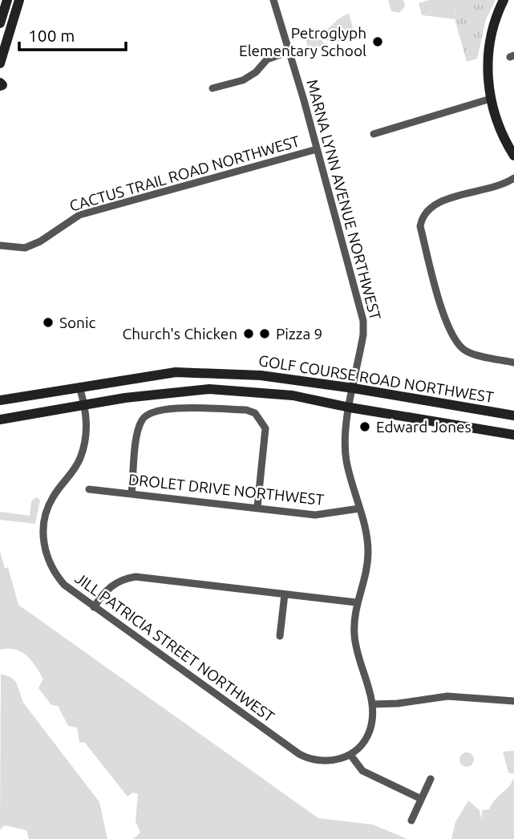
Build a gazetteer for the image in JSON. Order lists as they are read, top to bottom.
{
  "streets": {
    "main road": ["GOLF COURSE ROAD NORTHWEST"],
    "street": [
      "CACTUS TRAIL ROAD NORTHWEST",
      "MARNA LYNN AVENUE NORTHWEST",
      "DROLET DRIVE NORTHWEST",
      "JILL PATRICIA STREET NORTHWEST"
    ]
  },
  "crossings": [
    ["CACTUS TRAIL ROAD NORTHWEST", "MARNA LYNN AVENUE NORTHWEST"],
    ["MARNA LYNN AVENUE NORTHWEST", "GOLF COURSE ROAD NORTHWEST"],
    ["MARNA LYNN AVENUE NORTHWEST", "DROLET DRIVE NORTHWEST"],
    ["GOLF COURSE ROAD NORTHWEST", "JILL PATRICIA STREET NORTHWEST"]
  ],
  "places": [
    "Petroglyph Elementary School",
    "Sonic",
    "Church's Chicken",
    "Pizza 9",
    "Edward Jones"
  ],
  "scale_bar": "100 m"
}
